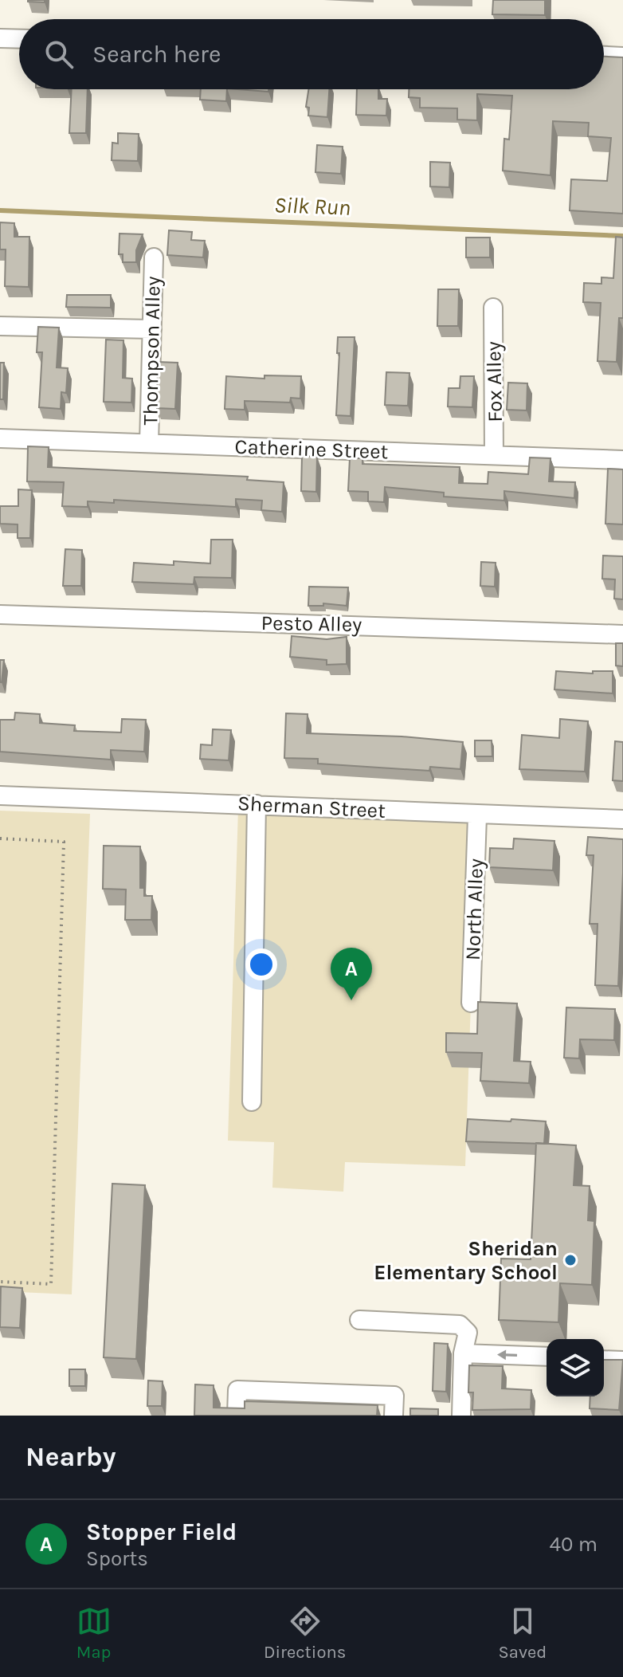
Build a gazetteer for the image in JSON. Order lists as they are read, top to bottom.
{
  "streets": {
    "street": [
      "Thompson Alley",
      "Fox Alley",
      "Catherine Street",
      "Pesto Alley",
      "Sherman Street",
      "North Alley"
    ]
  },
  "crossings": [
    ["Thompson Alley", "Catherine Street"],
    ["Fox Alley", "Catherine Street"],
    ["Sherman Street", "North Alley"]
  ],
  "water": ["Silk Run"],
  "places": ["Sheridan Elementary School"],
  "page": {
    "search": "Search here",
    "pins": "A",
    "heading": "Nearby",
    "list": [
      {
        "mark": "A",
        "name": "Stopper Field",
        "note": "Sports",
        "value": "40 m"
      }
    ],
    "nav": ["Map", "Directions", "Saved"]
  }
}
